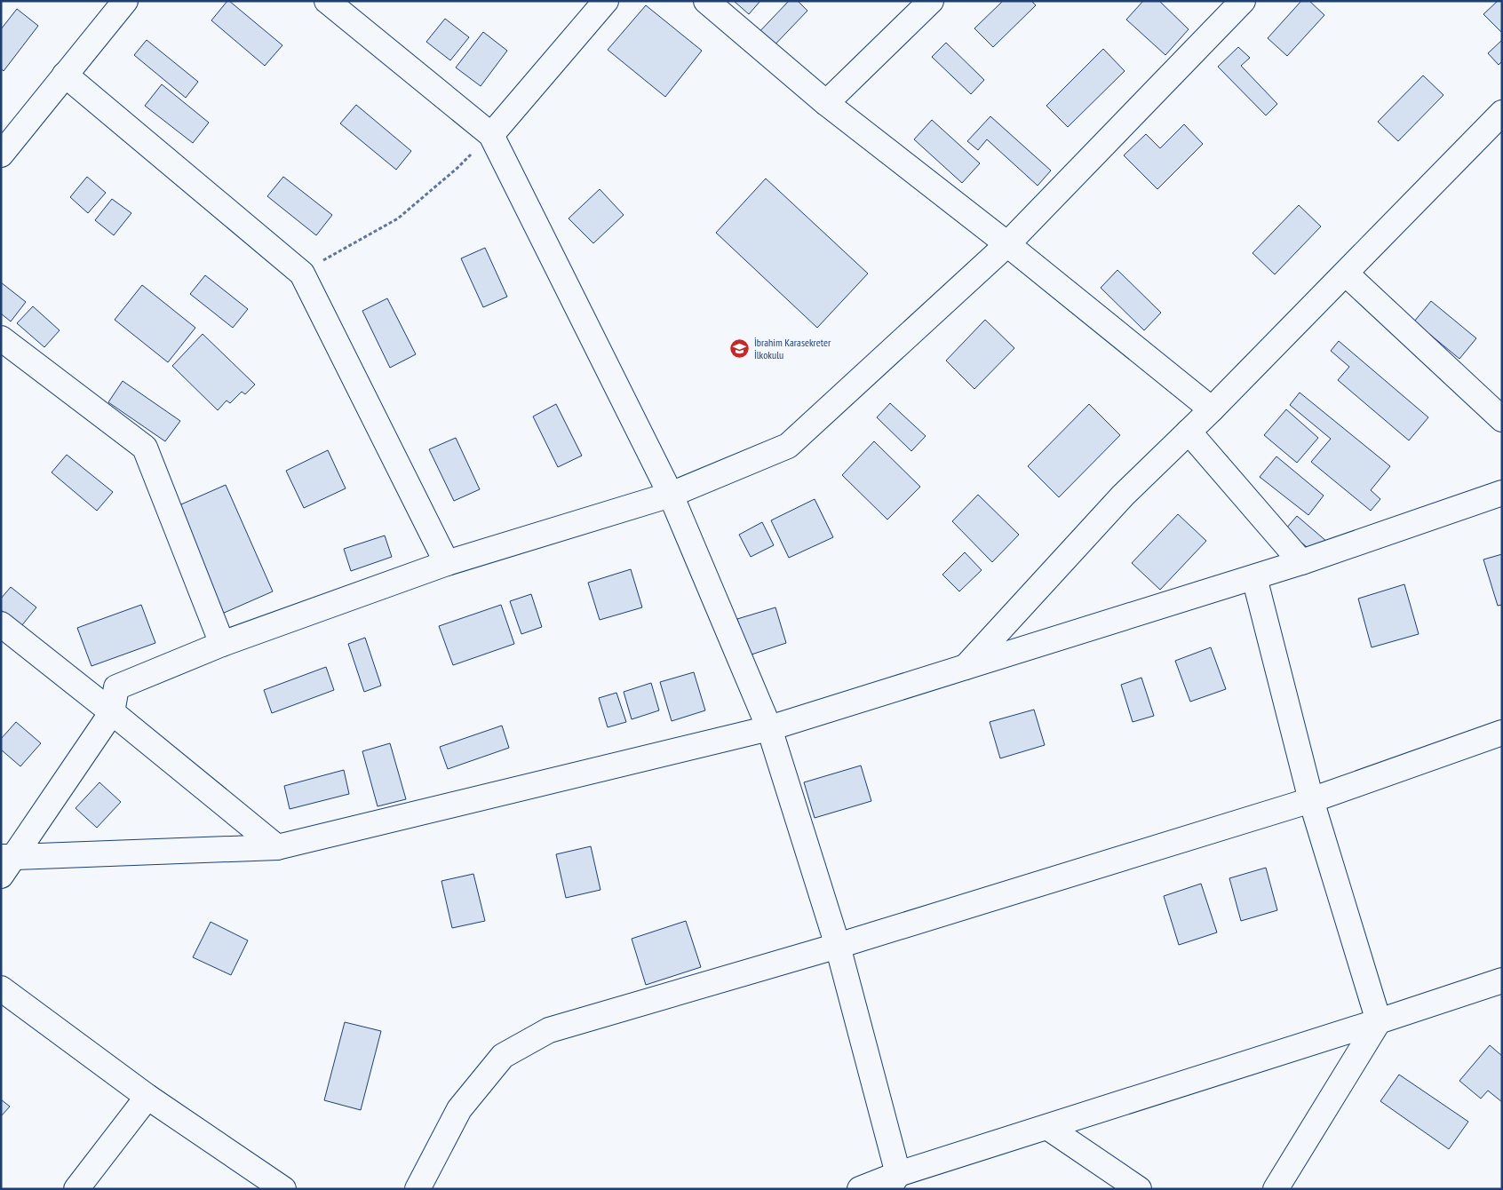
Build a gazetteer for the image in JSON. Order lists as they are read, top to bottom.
{
  "places": {
    "school or university": ["İbrahim Karasekreter İlkokulu"]
  }
}
